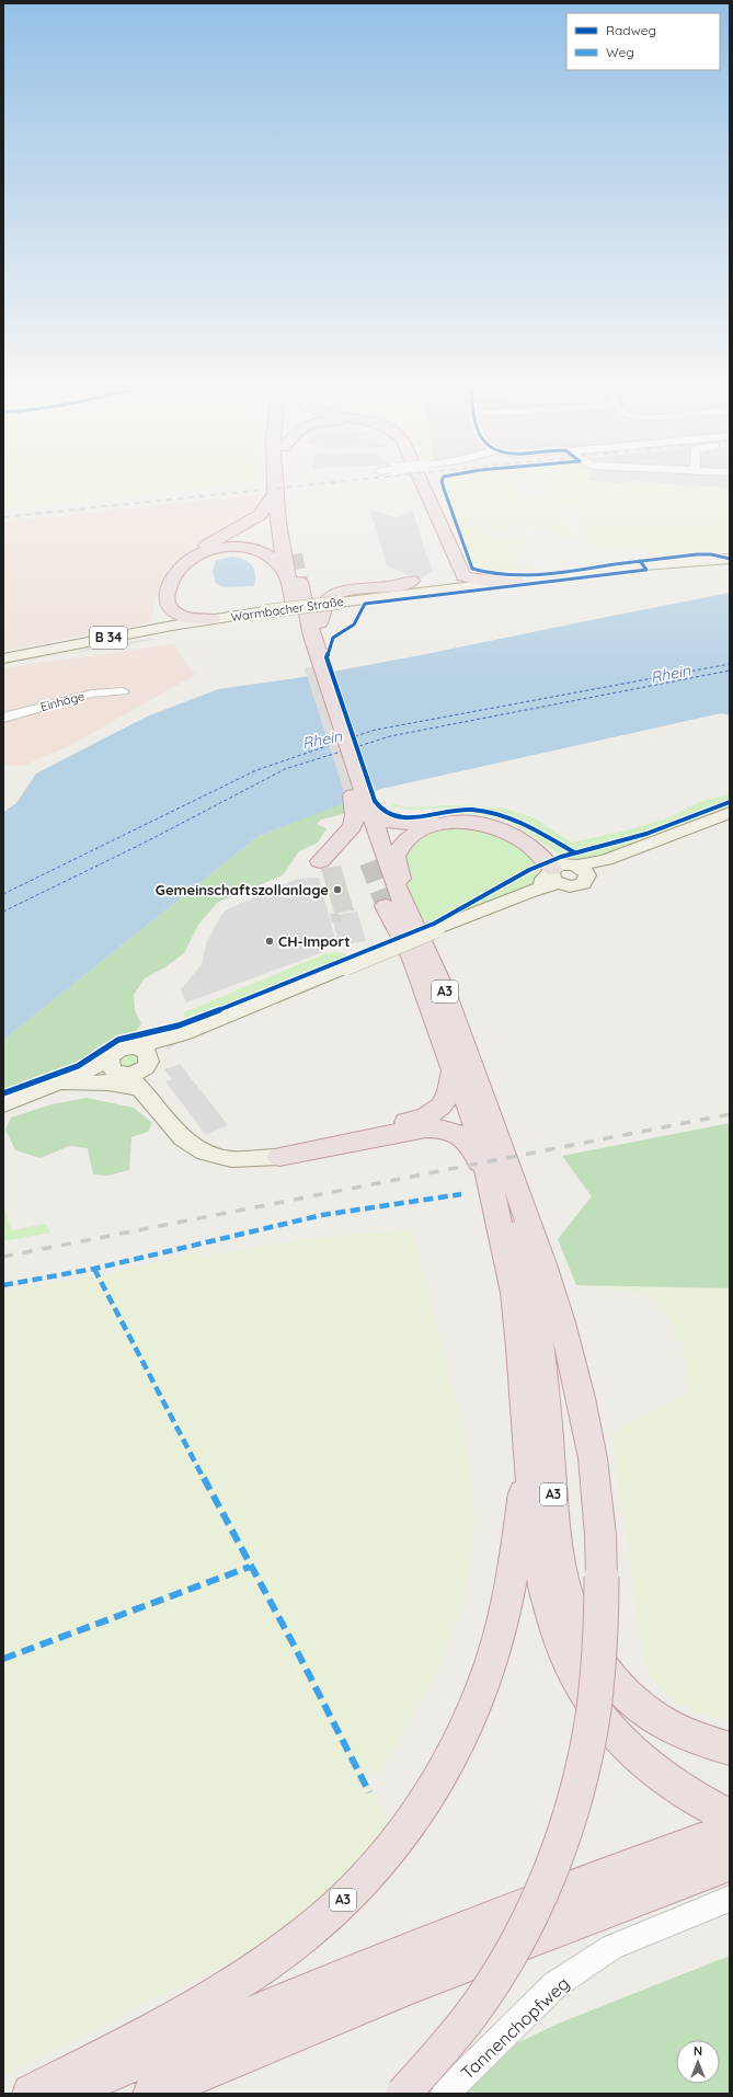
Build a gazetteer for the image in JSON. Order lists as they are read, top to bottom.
{
  "streets": {
    "highway": ["A3"],
    "main road": ["Warmbacher Straße", "B 34"],
    "street": ["Einhäge", "Tannenchopfweg"]
  },
  "water": ["Rhein"],
  "places": ["Gemeinschaftszollanlage", "CH-Import"],
  "legend": ["Radweg", "Weg"],
  "north": "top"
}
